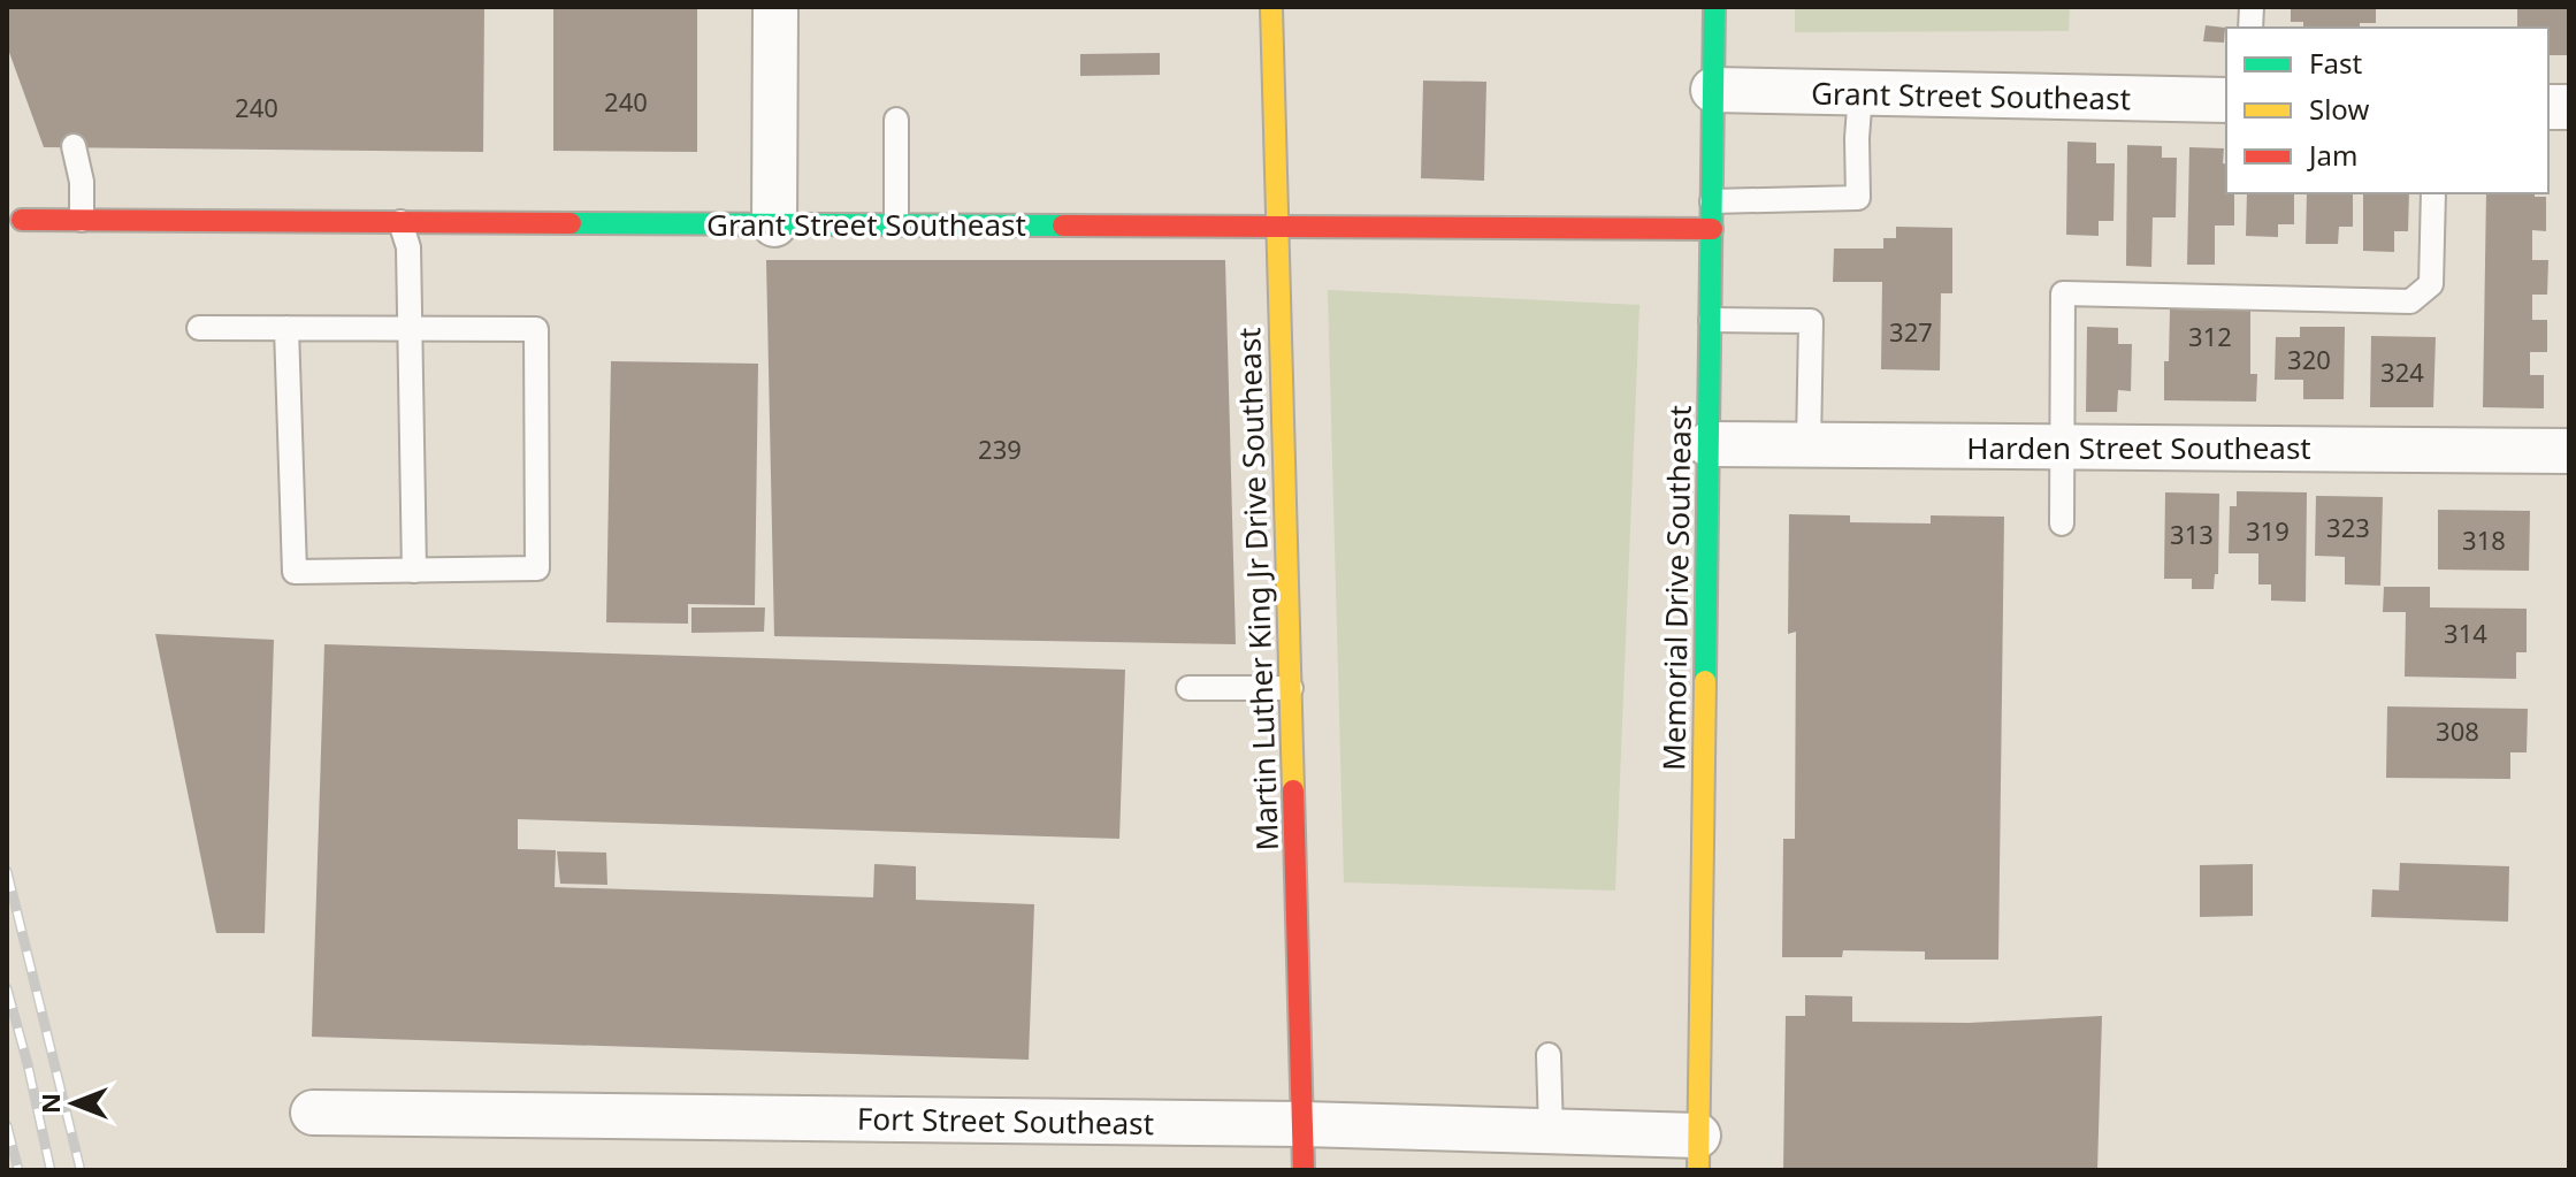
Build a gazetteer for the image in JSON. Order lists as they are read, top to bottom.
{
  "streets": {
    "main road": ["Grant Street Southeast", "Memorial Drive Southeast", "Martin Luther King Jr Drive Southeast"],
    "street": ["Harden Street Southeast", "Fort Street Southeast"]
  },
  "crossings": [
    ["Grant Street Southeast", "Memorial Drive Southeast"],
    ["Grant Street Southeast", "Martin Luther King Jr Drive Southeast"],
    ["Harden Street Southeast", "Memorial Drive Southeast"],
    ["Memorial Drive Southeast", "Fort Street Southeast"],
    ["Martin Luther King Jr Drive Southeast", "Fort Street Southeast"]
  ],
  "house_numbers": [
    "240",
    "240",
    "327",
    "312",
    "320",
    "324",
    "239",
    "323",
    "319",
    "313",
    "318",
    "314",
    "308"
  ],
  "legend": ["Fast", "Slow", "Jam"],
  "north": "left"
}
